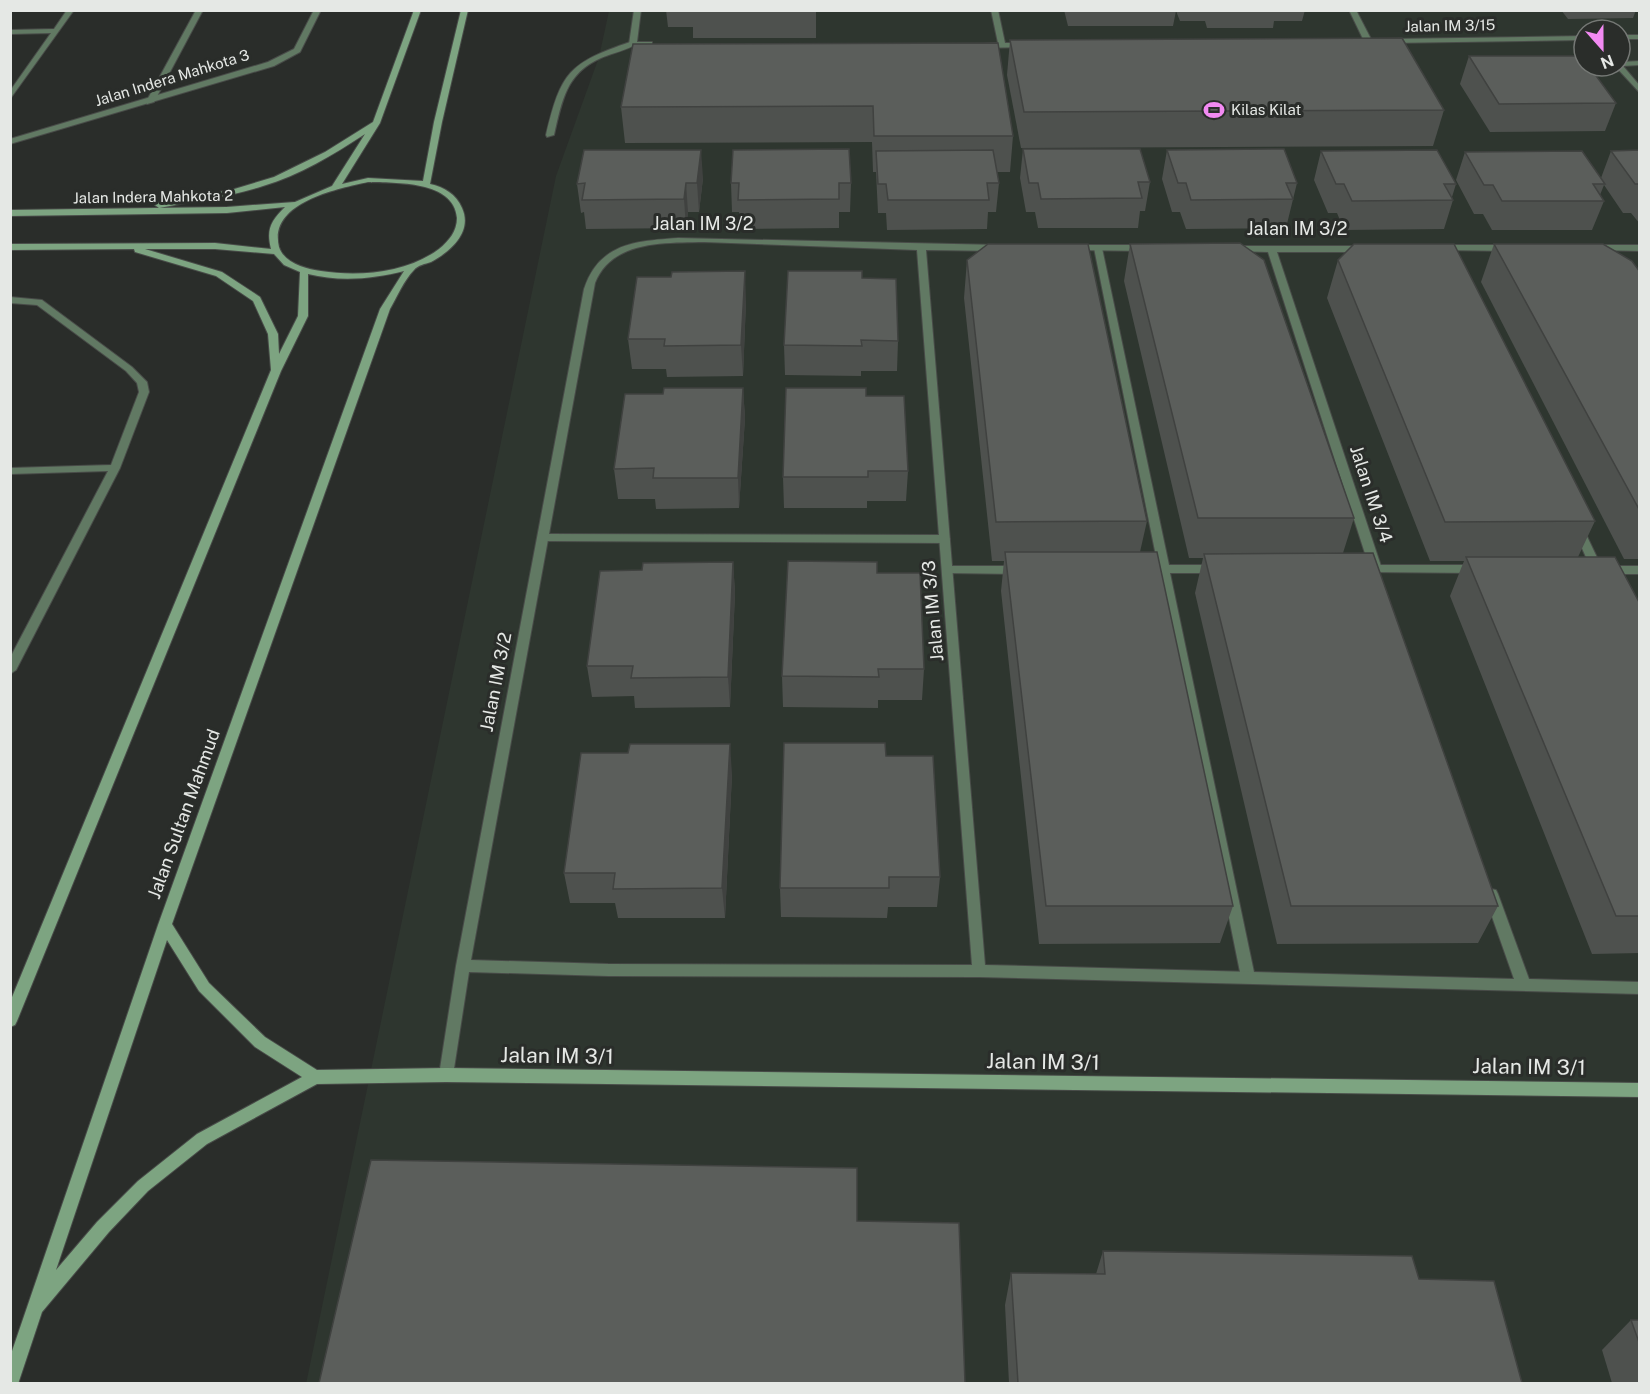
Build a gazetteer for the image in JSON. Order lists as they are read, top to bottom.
{
  "streets": {
    "main road": ["Jalan Indera Mahkota 2", "Jalan Sultan Mahmud", "Jalan IM 3/1"],
    "street": [
      "Jalan IM 3/15",
      "Jalan Indera Mahkota 3",
      "Jalan IM 3/2",
      "Jalan IM 3/4",
      "Jalan IM 3/3"
    ]
  },
  "crossings": [
    ["Jalan IM 3/2", "Jalan IM 3/4"],
    ["Jalan IM 3/2", "Jalan IM 3/3"],
    ["Jalan IM 3/2", "Jalan IM 3/1"]
  ],
  "places": {
    "sports": ["Kilas Kilat"]
  },
  "north": "bottom"
}
